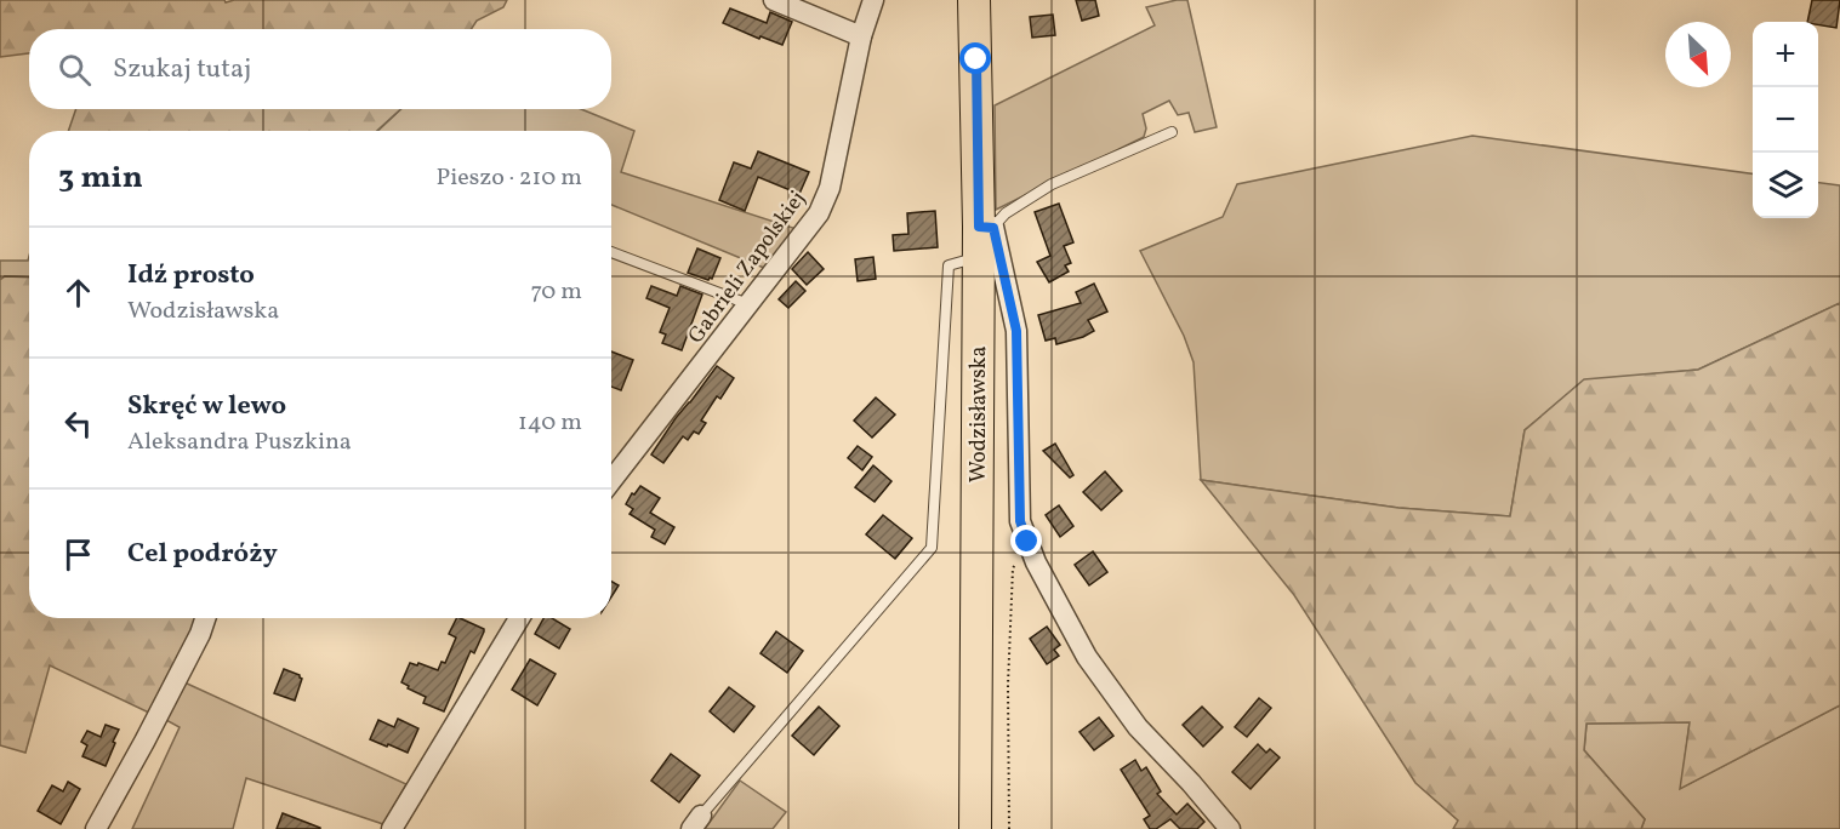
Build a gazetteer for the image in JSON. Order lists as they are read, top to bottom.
{
  "streets": {
    "main road": ["Wodzisławska"],
    "street": ["Gabrieli Zapolskiej"]
  },
  "north": "bottom right",
  "page": {
    "map_buttons": ["+", "−"],
    "search": "Szukaj tutaj",
    "heading": ["3 min", "Pieszo · 210 m"],
    "list": [
      ["Idź prosto", "Wodzisławska", "70 m"],
      ["Skręć w lewo", "Aleksandra Puszkina", "140 m"],
      "Cel podróży"
    ]
  }
}
